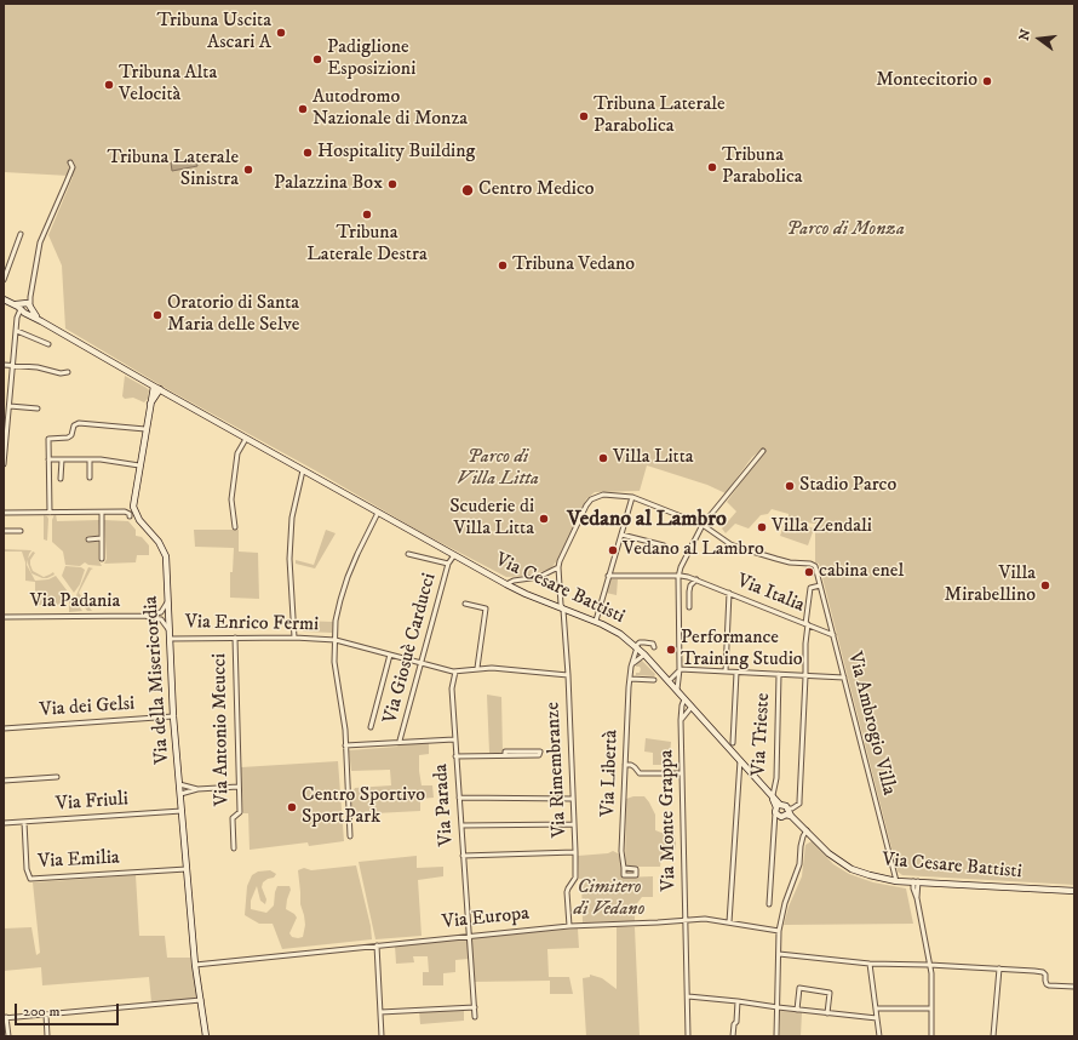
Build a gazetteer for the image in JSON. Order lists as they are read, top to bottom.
{
  "streets": {
    "main road": ["Via Cesare Battisti", "Via della Misericordia"],
    "street": [
      "Via Italia",
      "Via Padania",
      "Via Enrico Fermi",
      "Via Giosuè Carducci",
      "Via dei Gelsi",
      "Via Ambrogio Villa",
      "Via Antonio Meucci",
      "Via Trieste",
      "Via Rimembranze",
      "Via Libertà",
      "Via Friuli",
      "Via Parada",
      "Via Monte Grappa",
      "Via Emilia",
      "Via Europa"
    ]
  },
  "crossings": [
    ["Via Cesare Battisti", "Via Giosuè Carducci"],
    ["Via Cesare Battisti", "Via della Misericordia"],
    ["Via Cesare Battisti", "Via Ambrogio Villa"],
    ["Via Cesare Battisti", "Via Trieste"],
    ["Via Cesare Battisti", "Via Rimembranze"],
    ["Via Cesare Battisti", "Via Libertà"],
    ["Via Cesare Battisti", "Via Monte Grappa"],
    ["Via Italia", "Via Ambrogio Villa"],
    ["Via Padania", "Via della Misericordia"],
    ["Via Enrico Fermi", "Via Giosuè Carducci"],
    ["Via Enrico Fermi", "Via della Misericordia"],
    ["Via Enrico Fermi", "Via Antonio Meucci"],
    ["Via Enrico Fermi", "Via Parada"],
    ["Via della Misericordia", "Via dei Gelsi"],
    ["Via della Misericordia", "Via Friuli"],
    ["Via della Misericordia", "Via Emilia"],
    ["Via della Misericordia", "Via Europa"],
    ["Via Rimembranze", "Via Europa"],
    ["Via Friuli", "Via Emilia"],
    ["Via Parada", "Via Europa"],
    ["Via Monte Grappa", "Via Europa"]
  ],
  "districts": ["Vedano al Lambro"],
  "parks": ["Parco di Monza", "Parco di Villa Litta", "Cimitero di Vedano"],
  "places": [
    "Tribuna Uscita Ascari A",
    "Padiglione Esposizioni",
    "Montecitorio",
    "Tribuna Alta Velocità",
    "Autodromo Nazionale di Monza",
    "Tribuna Laterale Parabolica",
    "Hospitality Building",
    "Tribuna Parabolica",
    "Tribuna Laterale Sinistra",
    "Palazzina Box",
    "Centro Medico",
    "Tribuna Laterale Destra",
    "Tribuna Vedano",
    "Oratorio di Santa Maria delle Selve",
    "Villa Litta",
    "Stadio Parco",
    "Scuderie di Villa Litta",
    "Villa Zendali",
    "Vedano al Lambro",
    "cabina enel",
    "Villa Mirabellino",
    "Performance Training Studio",
    "Centro Sportivo SportPark"
  ],
  "scale_bar": "200 m",
  "north": "left"
}
